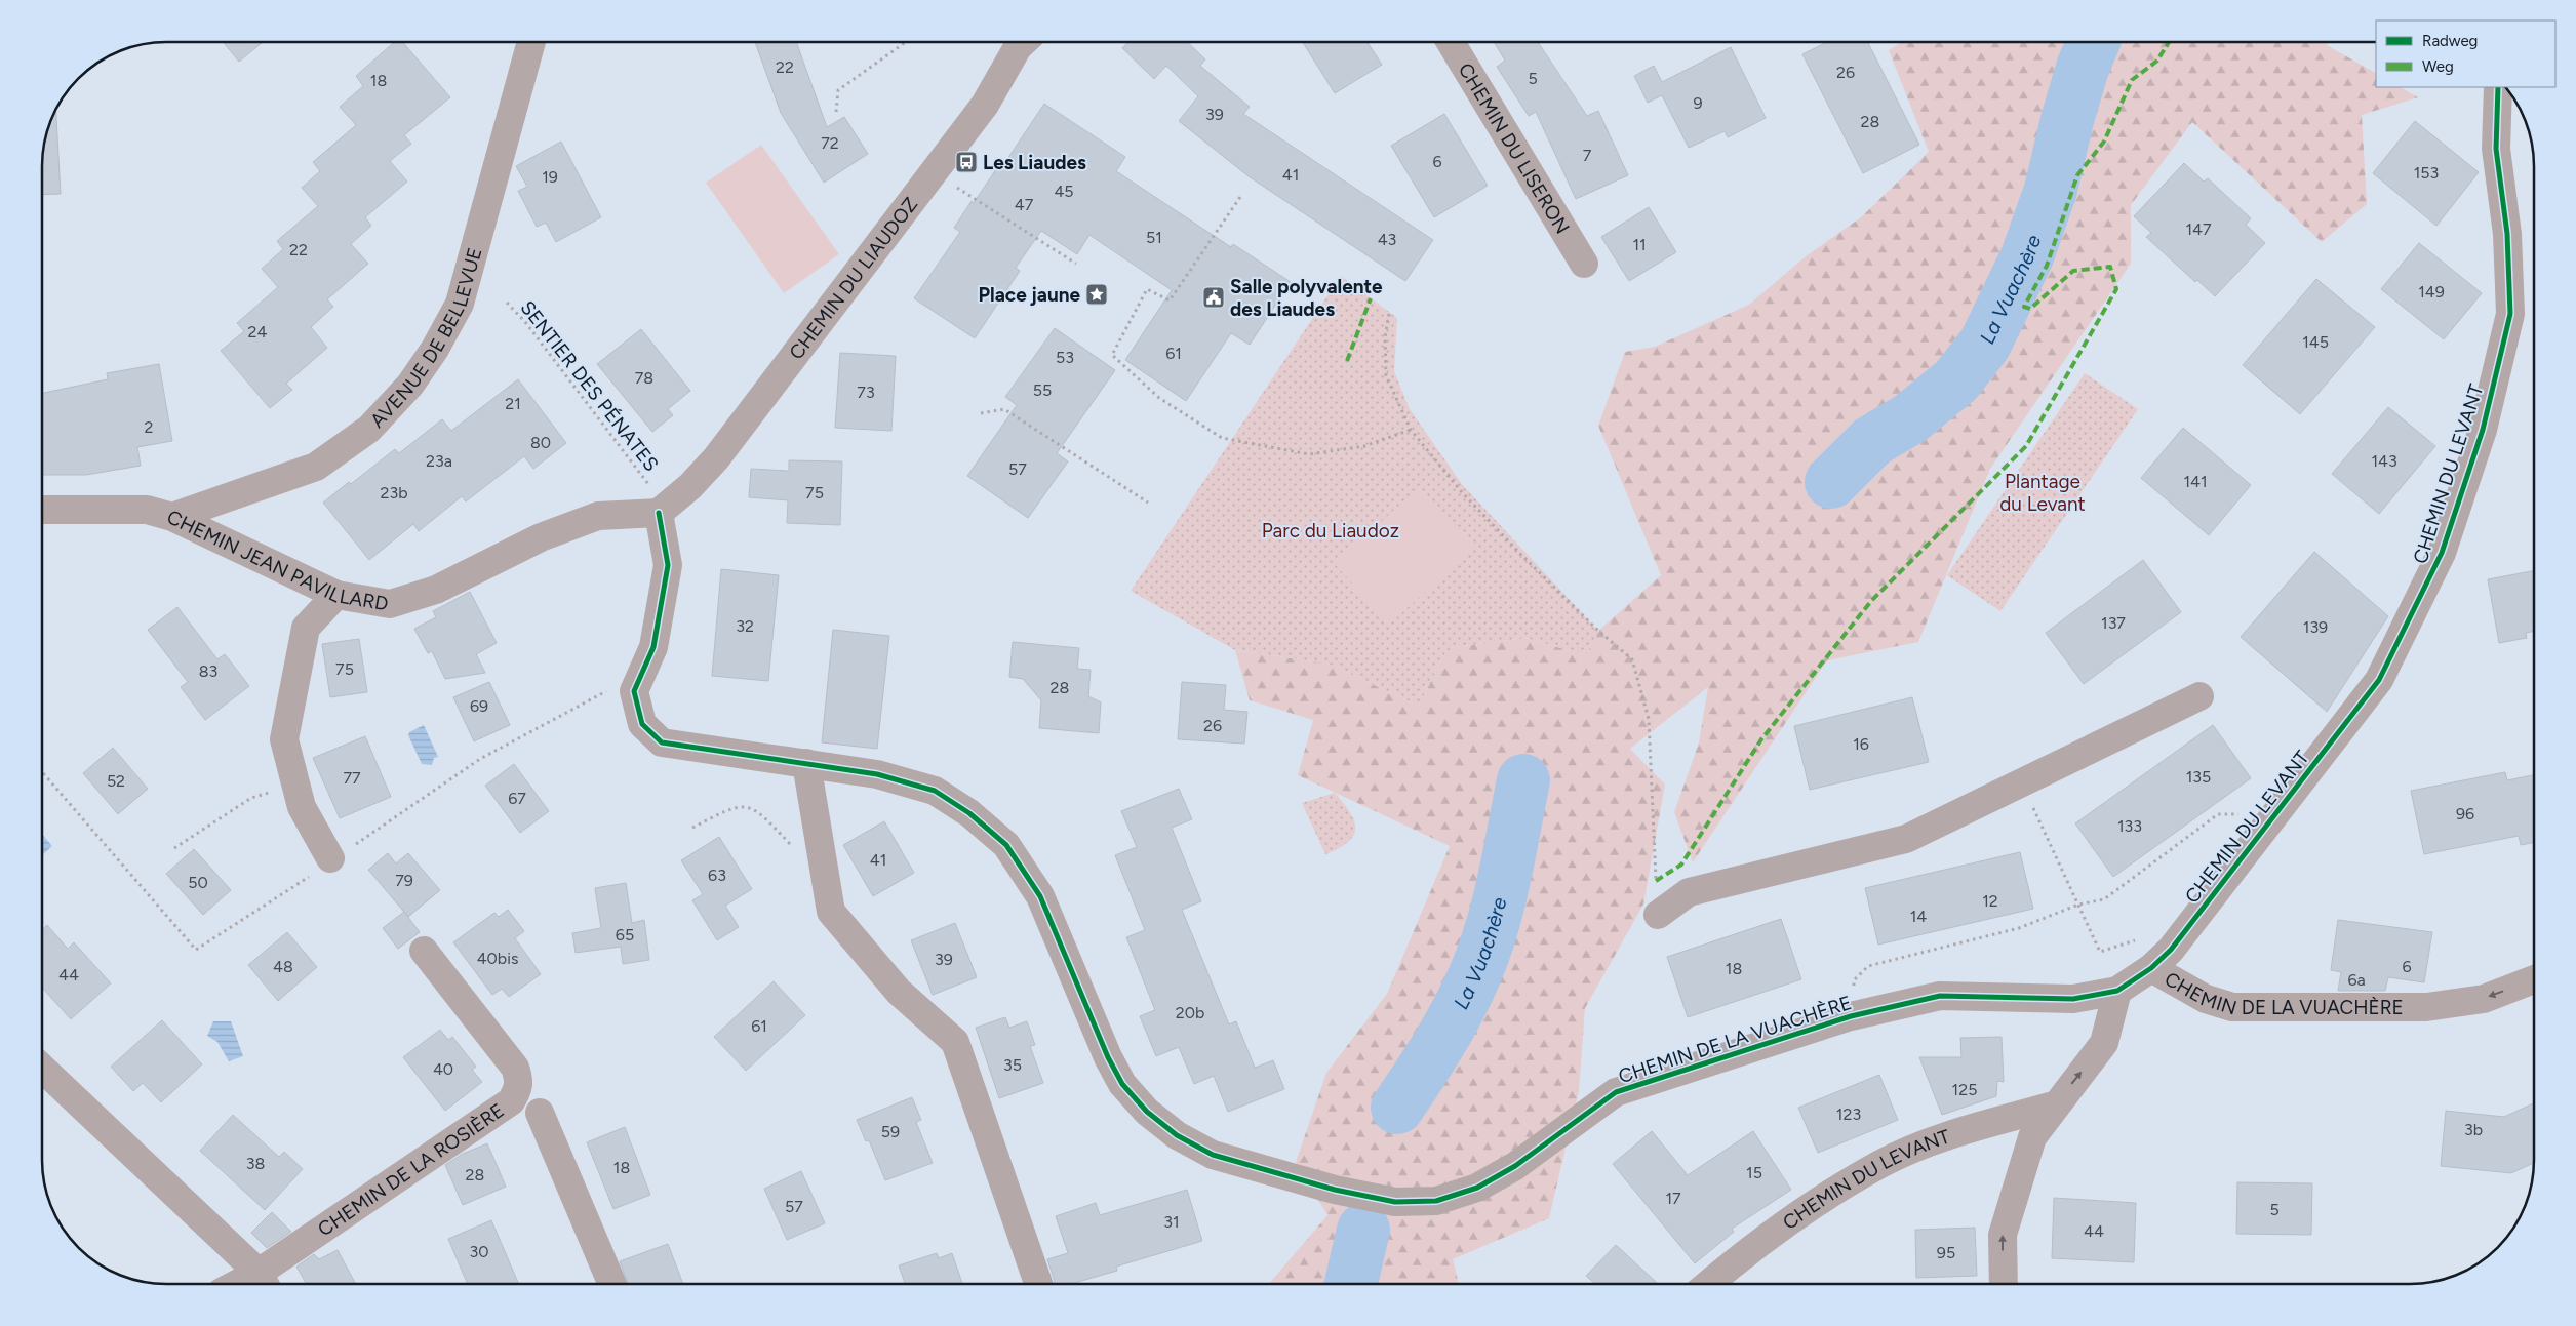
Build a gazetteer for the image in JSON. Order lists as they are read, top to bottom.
{
  "streets": {
    "street": [
      "CHEMIN DU LISERON",
      "CHEMIN DU LIAUDOZ",
      "AVENUE DE BELLEVUE",
      "CHEMIN DU LEVANT",
      "CHEMIN JEAN PAVILLARD",
      "CHEMIN DE LA VUACHÈRE",
      "CHEMIN DE LA ROSIÈRE"
    ],
    "path": ["SENTIER DES PÉNATES"]
  },
  "crossings": [
    ["CHEMIN DU LIAUDOZ", "SENTIER DES PÉNATES"],
    ["CHEMIN DU LIAUDOZ", "CHEMIN JEAN PAVILLARD"],
    ["CHEMIN DU LIAUDOZ", "CHEMIN DE LA VUACHÈRE"],
    ["AVENUE DE BELLEVUE", "CHEMIN JEAN PAVILLARD"],
    ["SENTIER DES PÉNATES", "CHEMIN JEAN PAVILLARD"],
    ["SENTIER DES PÉNATES", "CHEMIN DE LA VUACHÈRE"],
    ["CHEMIN DU LEVANT", "CHEMIN DE LA VUACHÈRE"],
    ["CHEMIN JEAN PAVILLARD", "CHEMIN DE LA VUACHÈRE"]
  ],
  "water": ["La Vuachère"],
  "parks": ["Plantage du Levant", "Parc du Liaudoz"],
  "places": {
    "bus stop": ["Les Liaudes"],
    "place": ["Place jaune"],
    "public building": ["Salle polyvalente des Liaudes"]
  },
  "house_numbers": [
    "22",
    "26",
    "5",
    "18",
    "9",
    "39",
    "28",
    "72",
    "7",
    "6",
    "153",
    "41",
    "19",
    "45",
    "47",
    "147",
    "51",
    "43",
    "11",
    "22",
    "149",
    "24",
    "145",
    "61",
    "53",
    "78",
    "55",
    "73",
    "21",
    "2",
    "80",
    "23a",
    "143",
    "57",
    "141",
    "23b",
    "75",
    "137",
    "32",
    "139",
    "75",
    "83",
    "28",
    "69",
    "26",
    "16",
    "135",
    "77",
    "52",
    "67",
    "96",
    "133",
    "41",
    "63",
    "79",
    "50",
    "12",
    "14",
    "65",
    "40bis",
    "39",
    "48",
    "6",
    "18",
    "44",
    "6a",
    "20b",
    "61",
    "35",
    "40",
    "125",
    "123",
    "3b",
    "59",
    "38",
    "18",
    "15",
    "28",
    "17",
    "57",
    "5",
    "31",
    "44",
    "30",
    "95"
  ],
  "legend": ["Radweg", "Weg"]
}
